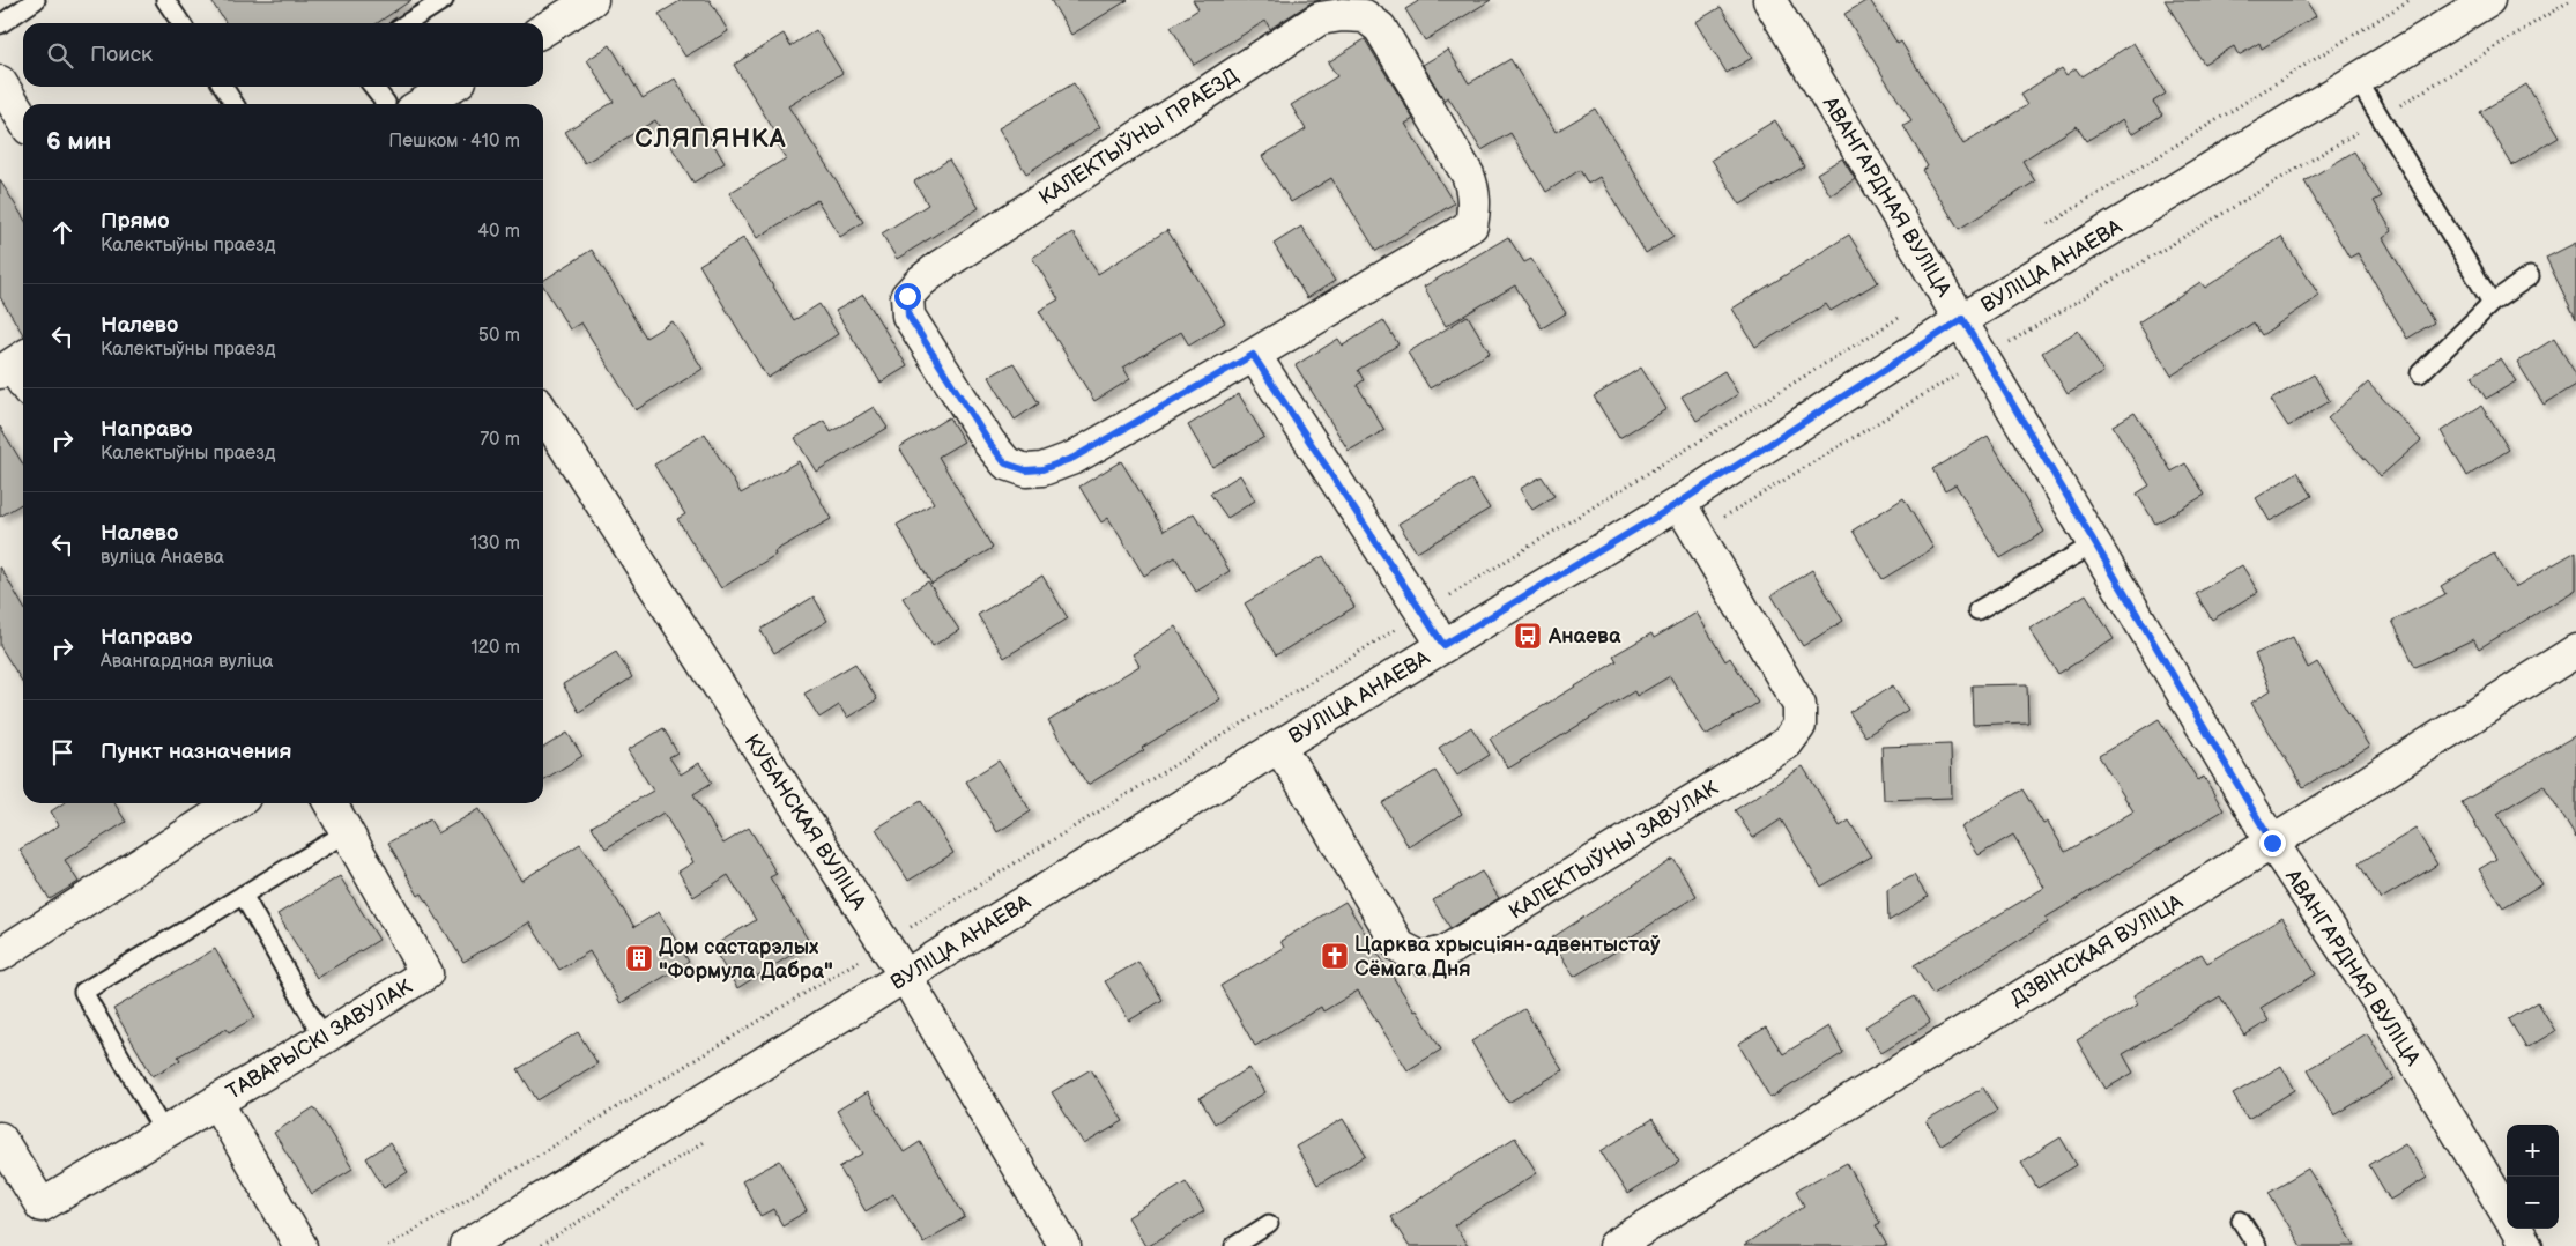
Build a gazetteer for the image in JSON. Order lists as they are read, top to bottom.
{
  "streets": {
    "street": [
      "КАЛЕКТЫЎНЫ ПРАЕЗД",
      "АВАНГАРДНАЯ ВУЛІЦА",
      "ВУЛІЦА АНАЕВА",
      "КУБАНСКАЯ ВУЛІЦА",
      "КАЛЕКТЫЎНЫ ЗАВУЛАК",
      "ДЗВІНСКАЯ ВУЛІЦА",
      "ТАВАРЫСКІ ЗАВУЛАК"
    ]
  },
  "crossings": [
    ["АВАНГАРДНАЯ ВУЛІЦА", "ВУЛІЦА АНАЕВА"],
    ["АВАНГАРДНАЯ ВУЛІЦА", "ДЗВІНСКАЯ ВУЛІЦА"],
    ["ВУЛІЦА АНАЕВА", "КУБАНСКАЯ ВУЛІЦА"],
    ["ВУЛІЦА АНАЕВА", "КАЛЕКТЫЎНЫ ЗАВУЛАК"]
  ],
  "districts": ["СЛЯПЯНКА"],
  "places": {
    "bus stop": ["Анаева"],
    "church": ["Царква хрысціян-адвентыстаў Сёмага Дня"],
    "building": ["Дом састарэлых \"Формула Дабра\""]
  },
  "page": {
    "search": "Поиск",
    "heading": ["6 мин", "Пешком · 410 m"],
    "list": [
      ["Прямо", "Калектыўны праезд", "40 m"],
      ["Налево", "Калектыўны праезд", "50 m"],
      ["Направо", "Калектыўны праезд", "70 m"],
      ["Налево", "вуліца Анаева", "130 m"],
      ["Направо", "Авангардная вуліца", "120 m"],
      "Пункт назначения"
    ],
    "map_buttons": ["+", "−"]
  }
}
